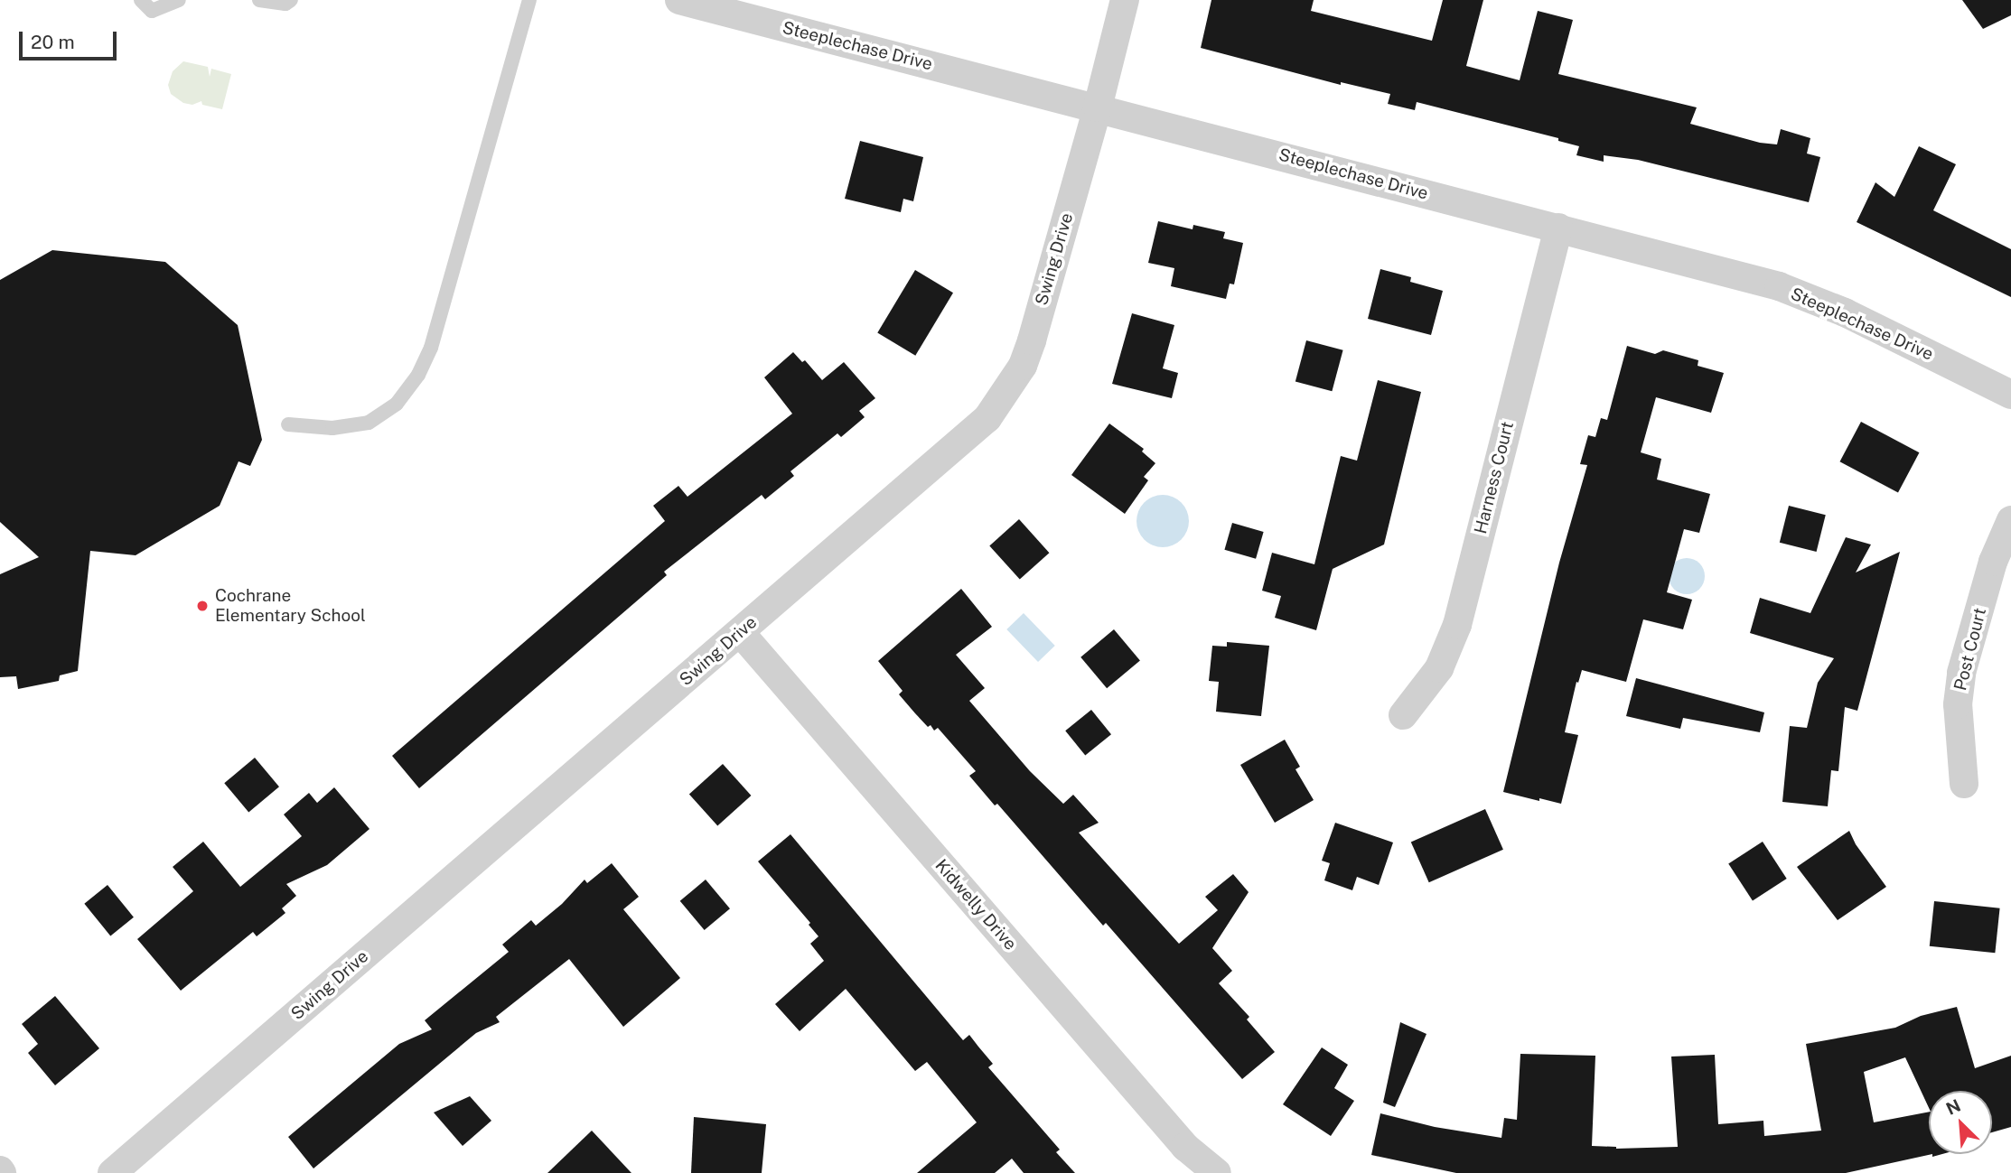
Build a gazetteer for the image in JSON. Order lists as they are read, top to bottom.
{
  "streets": {
    "street": [
      "Steeplechase Drive",
      "Swing Drive",
      "Harness Court",
      "Post Court",
      "Kidwelly Drive"
    ]
  },
  "crossings": [
    ["Steeplechase Drive", "Swing Drive"],
    ["Steeplechase Drive", "Harness Court"],
    ["Swing Drive", "Kidwelly Drive"]
  ],
  "places": ["Cochrane Elementary School"],
  "scale_bar": "20 m",
  "north": "top left"
}
